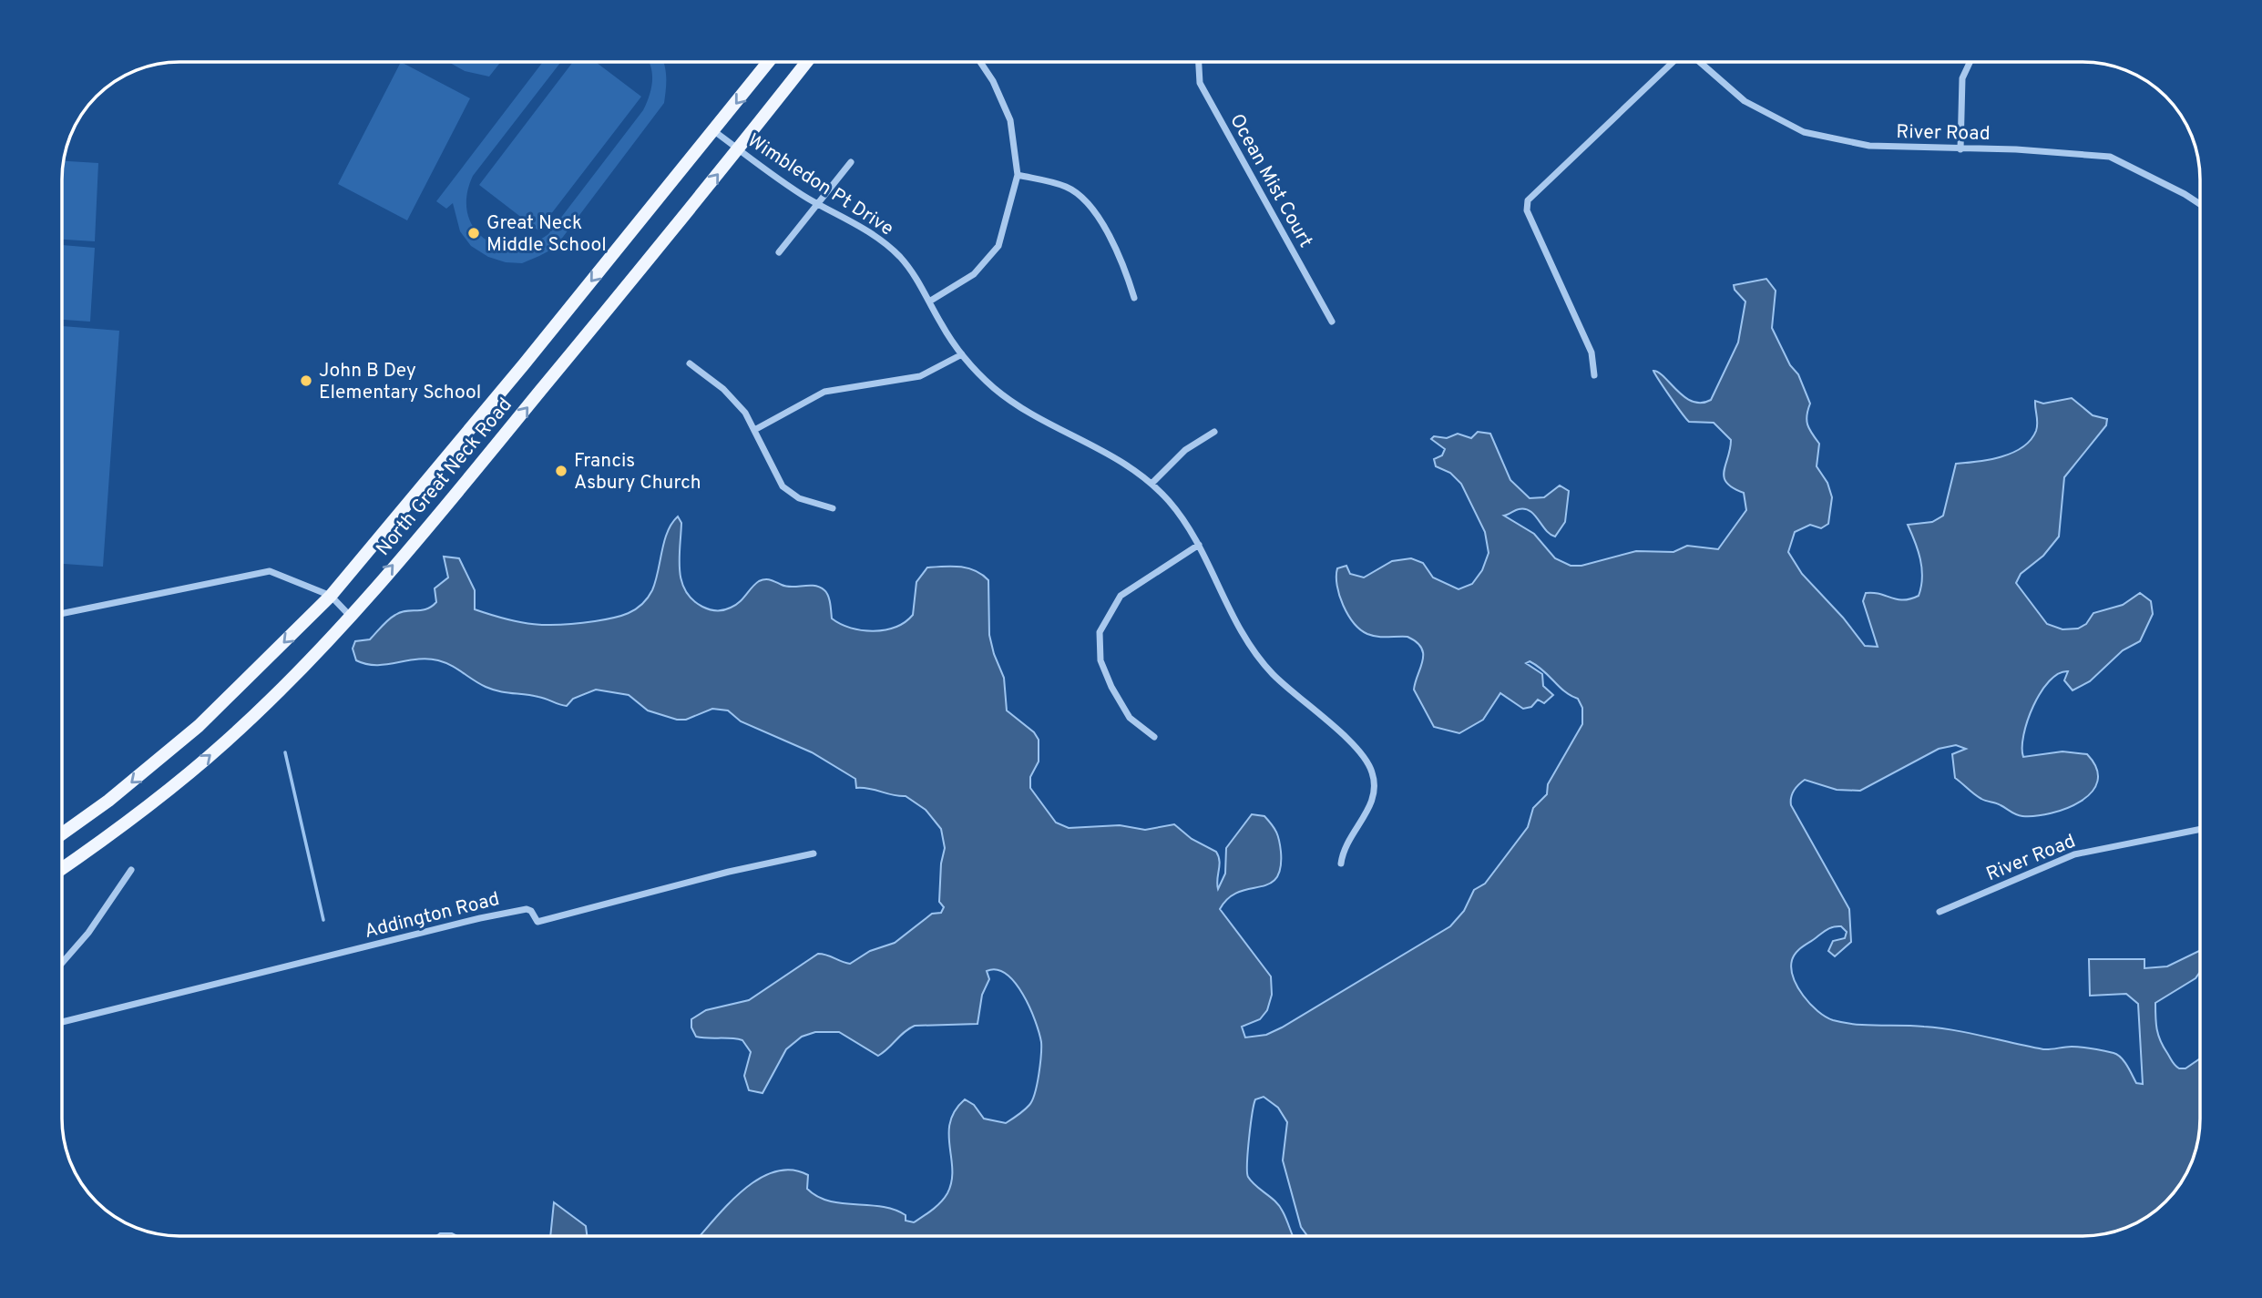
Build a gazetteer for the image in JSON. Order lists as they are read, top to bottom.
{
  "streets": {
    "main road": ["North Great Neck Road"],
    "street": [
      "River Road",
      "Ocean Mist Court",
      "Wimbledon Pt Drive",
      "Addington Road"
    ]
  },
  "crossings": [
    ["Wimbledon Pt Drive", "North Great Neck Road"]
  ],
  "places": ["Great Neck Middle School", "John B Dey Elementary School", "Francis Asbury Church"]
}
